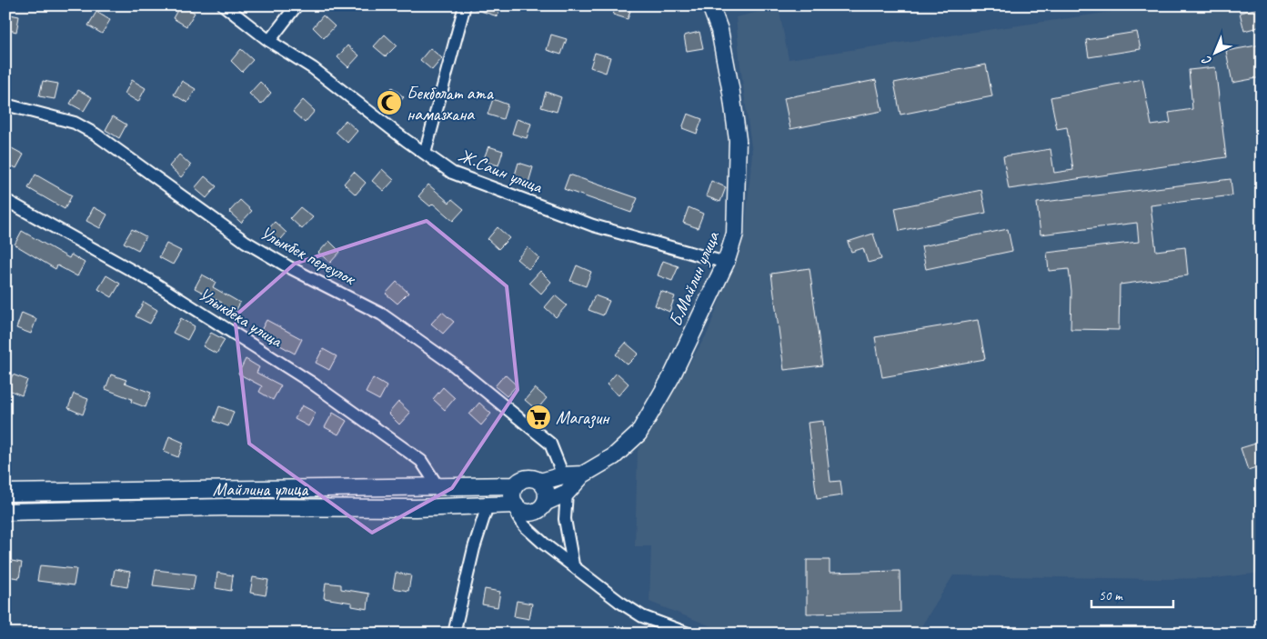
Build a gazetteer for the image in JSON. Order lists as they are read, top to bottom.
{
  "streets": {
    "street": [
      "Ж.Саин улица",
      "Улыкбек переулок",
      "Б.Майлин улица",
      "Улыкбека улица",
      "Майлина улица"
    ]
  },
  "crossings": [
    ["Ж.Саин улица", "Б.Майлин улица"],
    ["Улыкбек переулок", "Б.Майлин улица"],
    ["Б.Майлин улица", "Майлина улица"],
    ["Улыкбека улица", "Майлина улица"]
  ],
  "places": {
    "mosque": ["Бекболат ата намазхана"],
    "supermarket": ["Магазин"]
  },
  "scale_bar": "50 m",
  "north": "bottom left"
}
